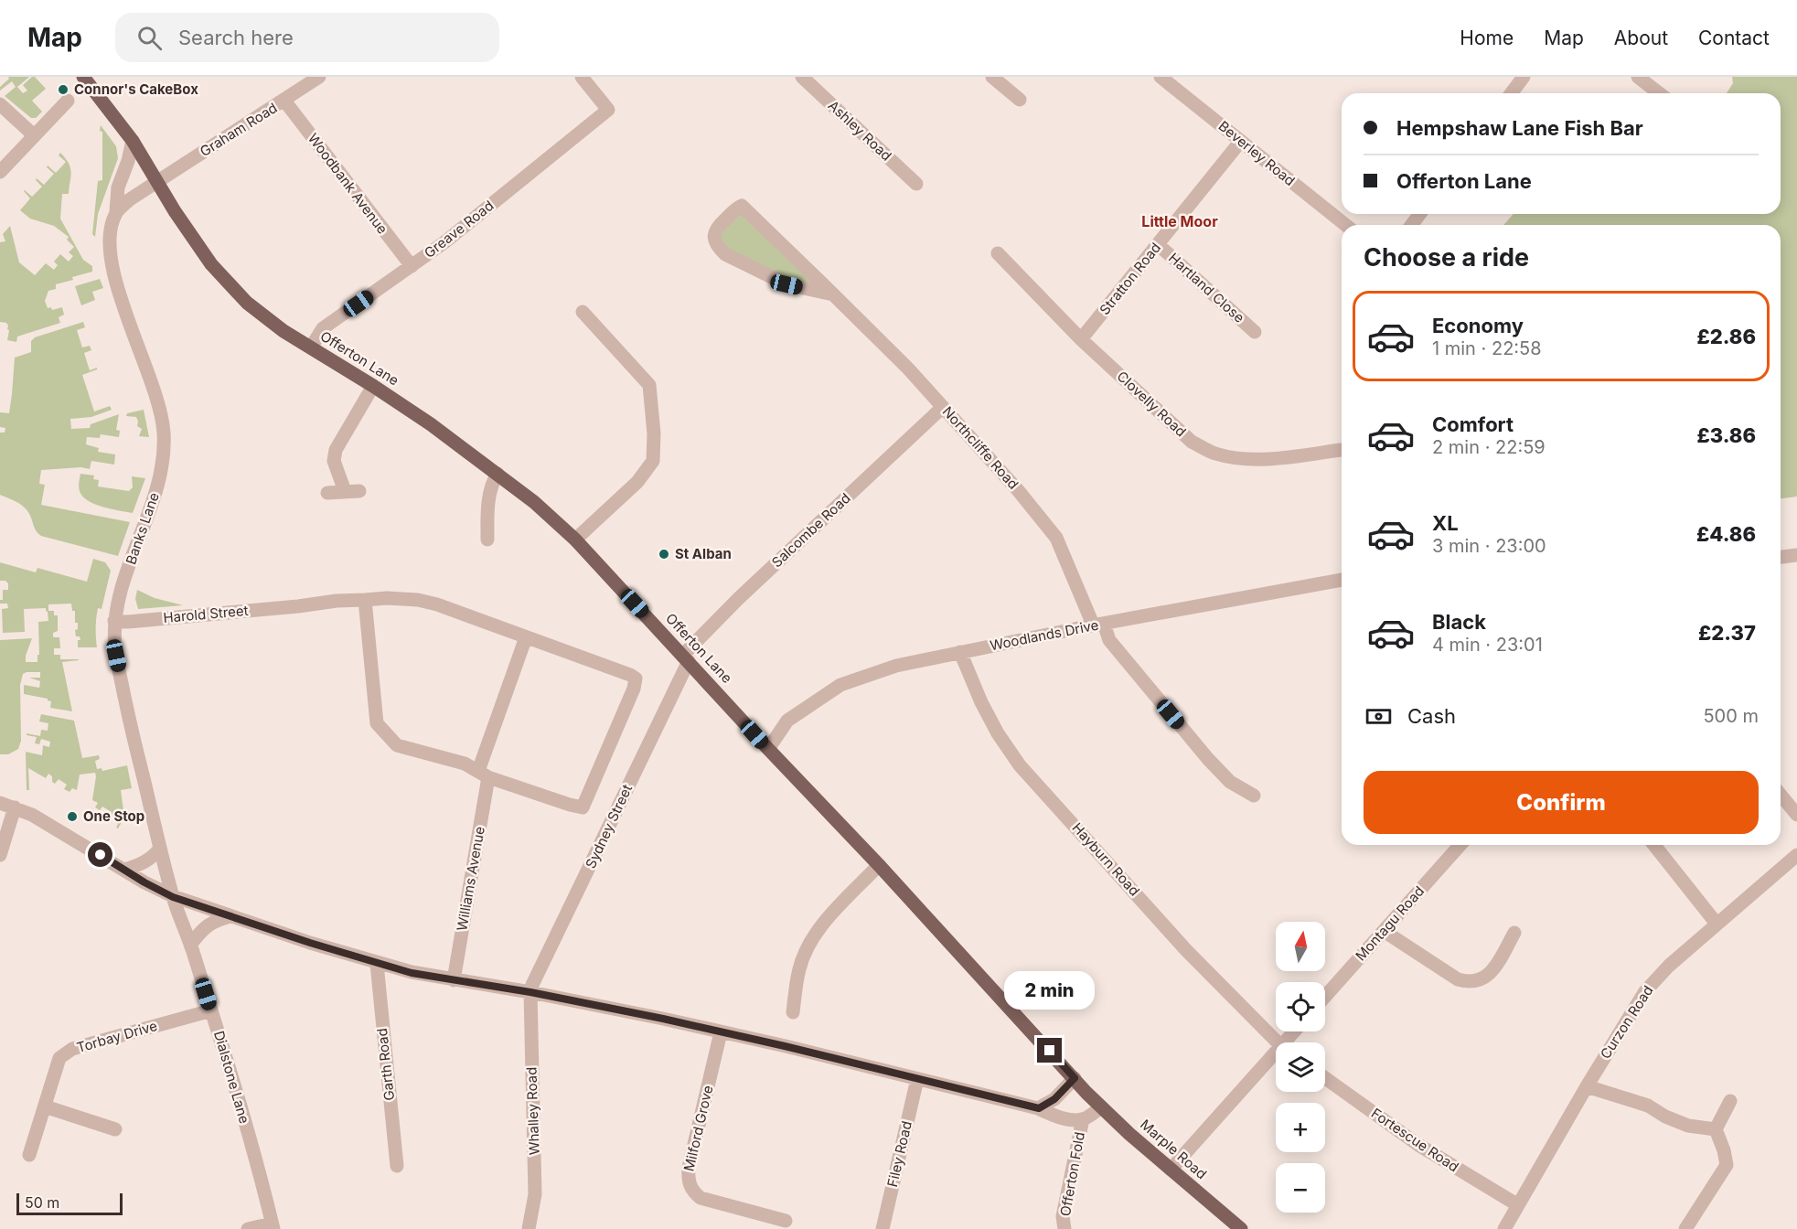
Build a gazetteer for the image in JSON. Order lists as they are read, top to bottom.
{
  "streets": {
    "main road": ["Offerton Lane", "Marple Road"],
    "street": [
      "Graham Road",
      "Ashley Road",
      "Beverley Road",
      "Woodbank Avenue",
      "Greave Road",
      "Stratton Road",
      "Hartland Close",
      "Clovelly Road",
      "Northcliffe Road",
      "Banks Lane",
      "Salcombe Road",
      "Harold Street",
      "Woodlands Drive",
      "Sydney Street",
      "Hayburn Road",
      "Williams Avenue",
      "Montagu Road",
      "Curzon Road",
      "Torbay Drive",
      "Garth Road",
      "Dialstone Lane",
      "Whalley Road",
      "Milford Grove",
      "Fortescue Road",
      "Filey Road",
      "Offerton Fold"
    ]
  },
  "crossings": [
    ["Graham Road", "Woodbank Avenue"],
    ["Graham Road", "Offerton Lane"],
    ["Beverley Road", "Stratton Road"],
    ["Woodbank Avenue", "Greave Road"],
    ["Greave Road", "Offerton Lane"],
    ["Stratton Road", "Hartland Close"],
    ["Stratton Road", "Clovelly Road"],
    ["Offerton Lane", "Banks Lane"],
    ["Offerton Lane", "Salcombe Road"],
    ["Offerton Lane", "Woodlands Drive"],
    ["Offerton Lane", "Sydney Street"],
    ["Offerton Lane", "Marple Road"],
    ["Northcliffe Road", "Salcombe Road"],
    ["Northcliffe Road", "Woodlands Drive"],
    ["Banks Lane", "Harold Street"],
    ["Banks Lane", "Dialstone Lane"],
    ["Salcombe Road", "Sydney Street"],
    ["Harold Street", "Williams Avenue"],
    ["Woodlands Drive", "Hayburn Road"],
    ["Sydney Street", "Whalley Road"],
    ["Curzon Road", "Fortescue Road"],
    ["Torbay Drive", "Dialstone Lane"]
  ],
  "districts": ["Little Moor"],
  "places": ["Connor's CakeBox", "St Alban", "One Stop"],
  "scale_bar": "50 m",
  "north": "top",
  "page": {
    "header": "Map",
    "search": "Search here",
    "nav": [
      "Home",
      "Map",
      "About",
      "Contact"
    ],
    "banner": ["Hempshaw Lane Fish Bar", "Offerton Lane"],
    "heading": "Choose a ride",
    "list": [
      {
        "name": "Economy",
        "note": "1 min · 22:58",
        "value": "£2.86"
      },
      {
        "name": "Comfort",
        "note": "2 min · 22:59",
        "value": "£3.86"
      },
      {
        "name": "XL",
        "note": "3 min · 23:00",
        "value": "£4.86"
      },
      {
        "name": "Black",
        "note": "4 min · 23:01",
        "value": "£2.37"
      }
    ],
    "pay": ["Cash", "500 m"],
    "buttons": "Confirm",
    "map_buttons": ["+", "−"],
    "bubble": "2 min",
    "scale": "50 m"
  }
}
